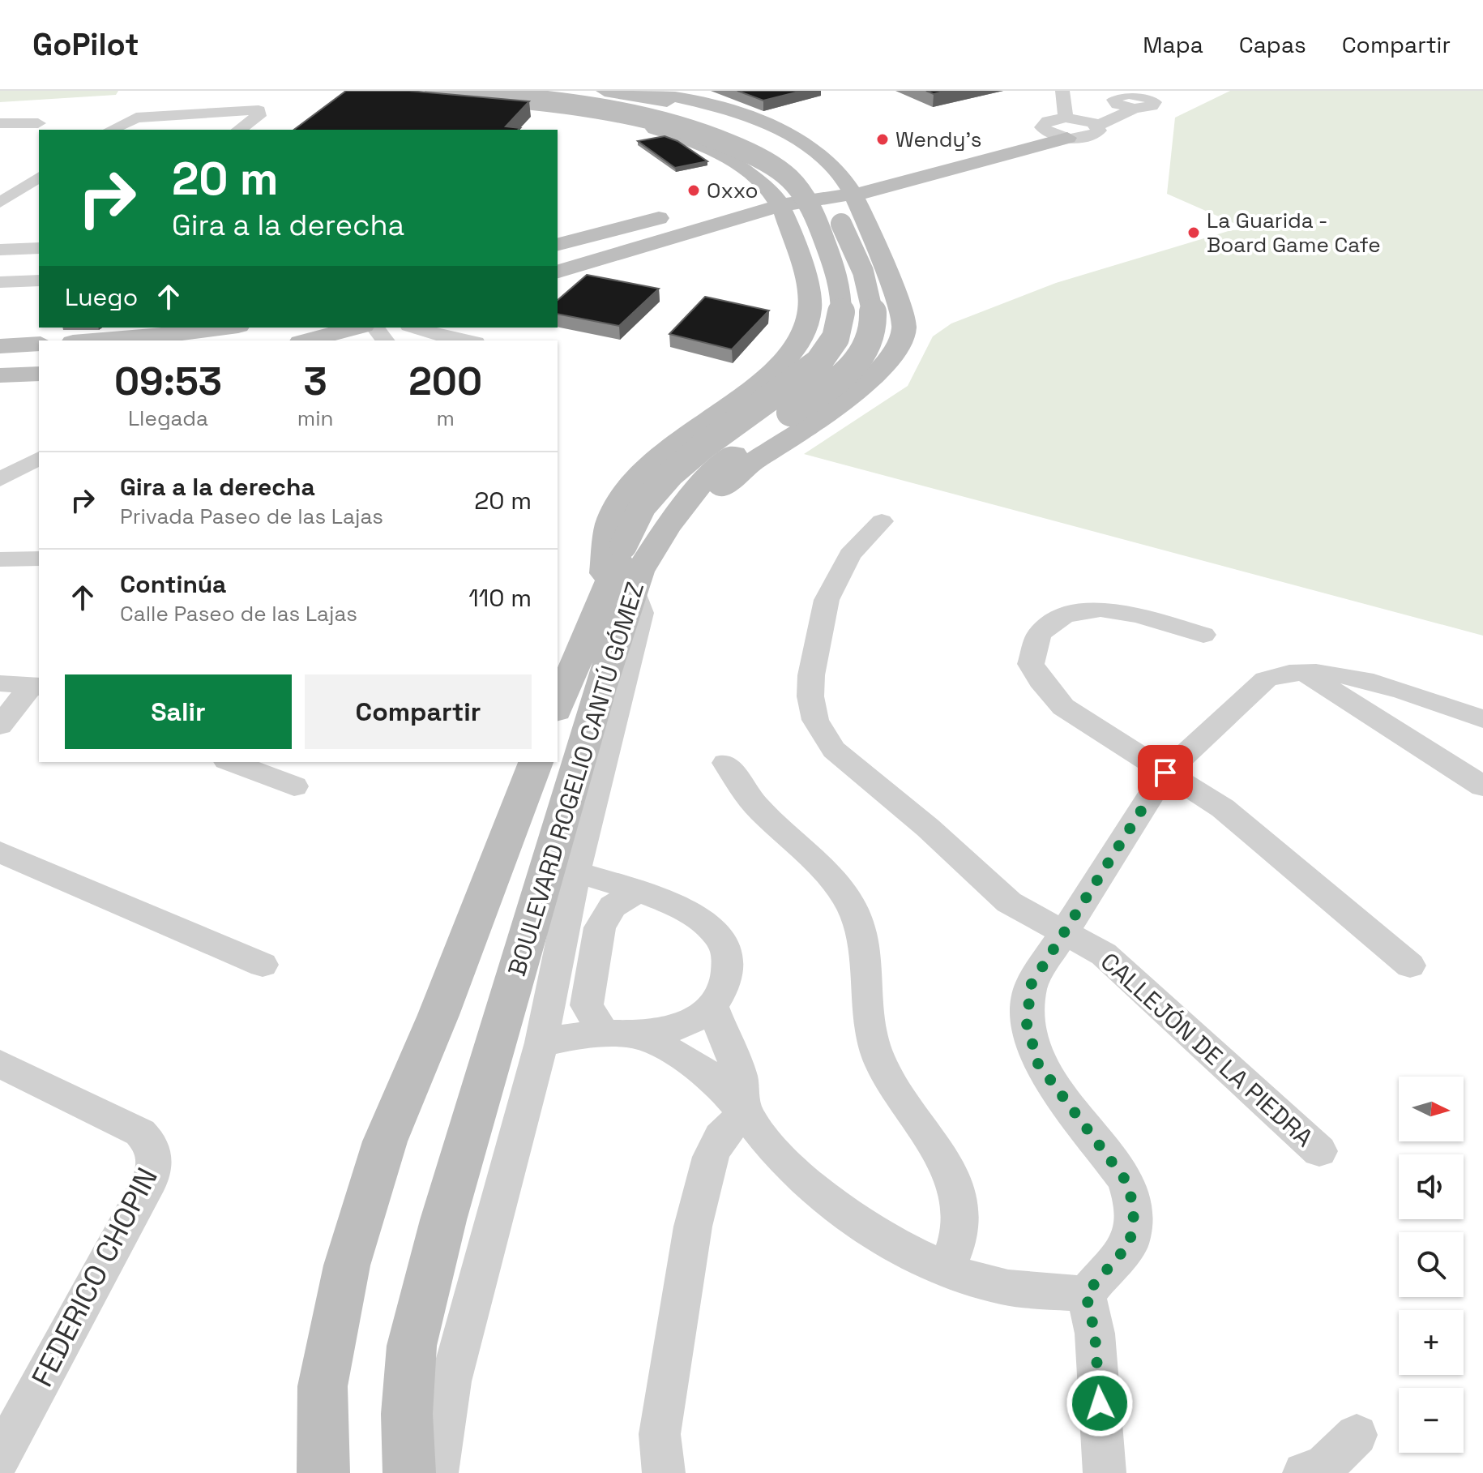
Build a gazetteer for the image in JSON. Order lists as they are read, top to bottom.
{
  "streets": {
    "street": ["BOULEVARD ROGELIO CANTÚ GÓMEZ", "CALLEJÓN DE LA PIEDRA", "FEDERICO CHOPIN"]
  },
  "places": ["Wendy's", "Oxxo", "La Guarida - Board Game Cafe"],
  "north": "right",
  "page": {
    "header": "GoPilot",
    "nav": ["Mapa", "Capas", "Compartir"],
    "turn": ["20 m", "Gira a la derecha"],
    "then": "Luego",
    "eta": [
      "09:53",
      "Llegada",
      "3",
      "min",
      "200",
      "m"
    ],
    "list": [
      {
        "name": "Gira a la derecha",
        "note": "Privada Paseo de las Lajas",
        "value": "20 m"
      },
      {
        "name": "Continúa",
        "note": "Calle Paseo de las Lajas",
        "value": "110 m"
      }
    ],
    "buttons": ["Salir", "Compartir"],
    "map_buttons": ["+", "−"]
  }
}
